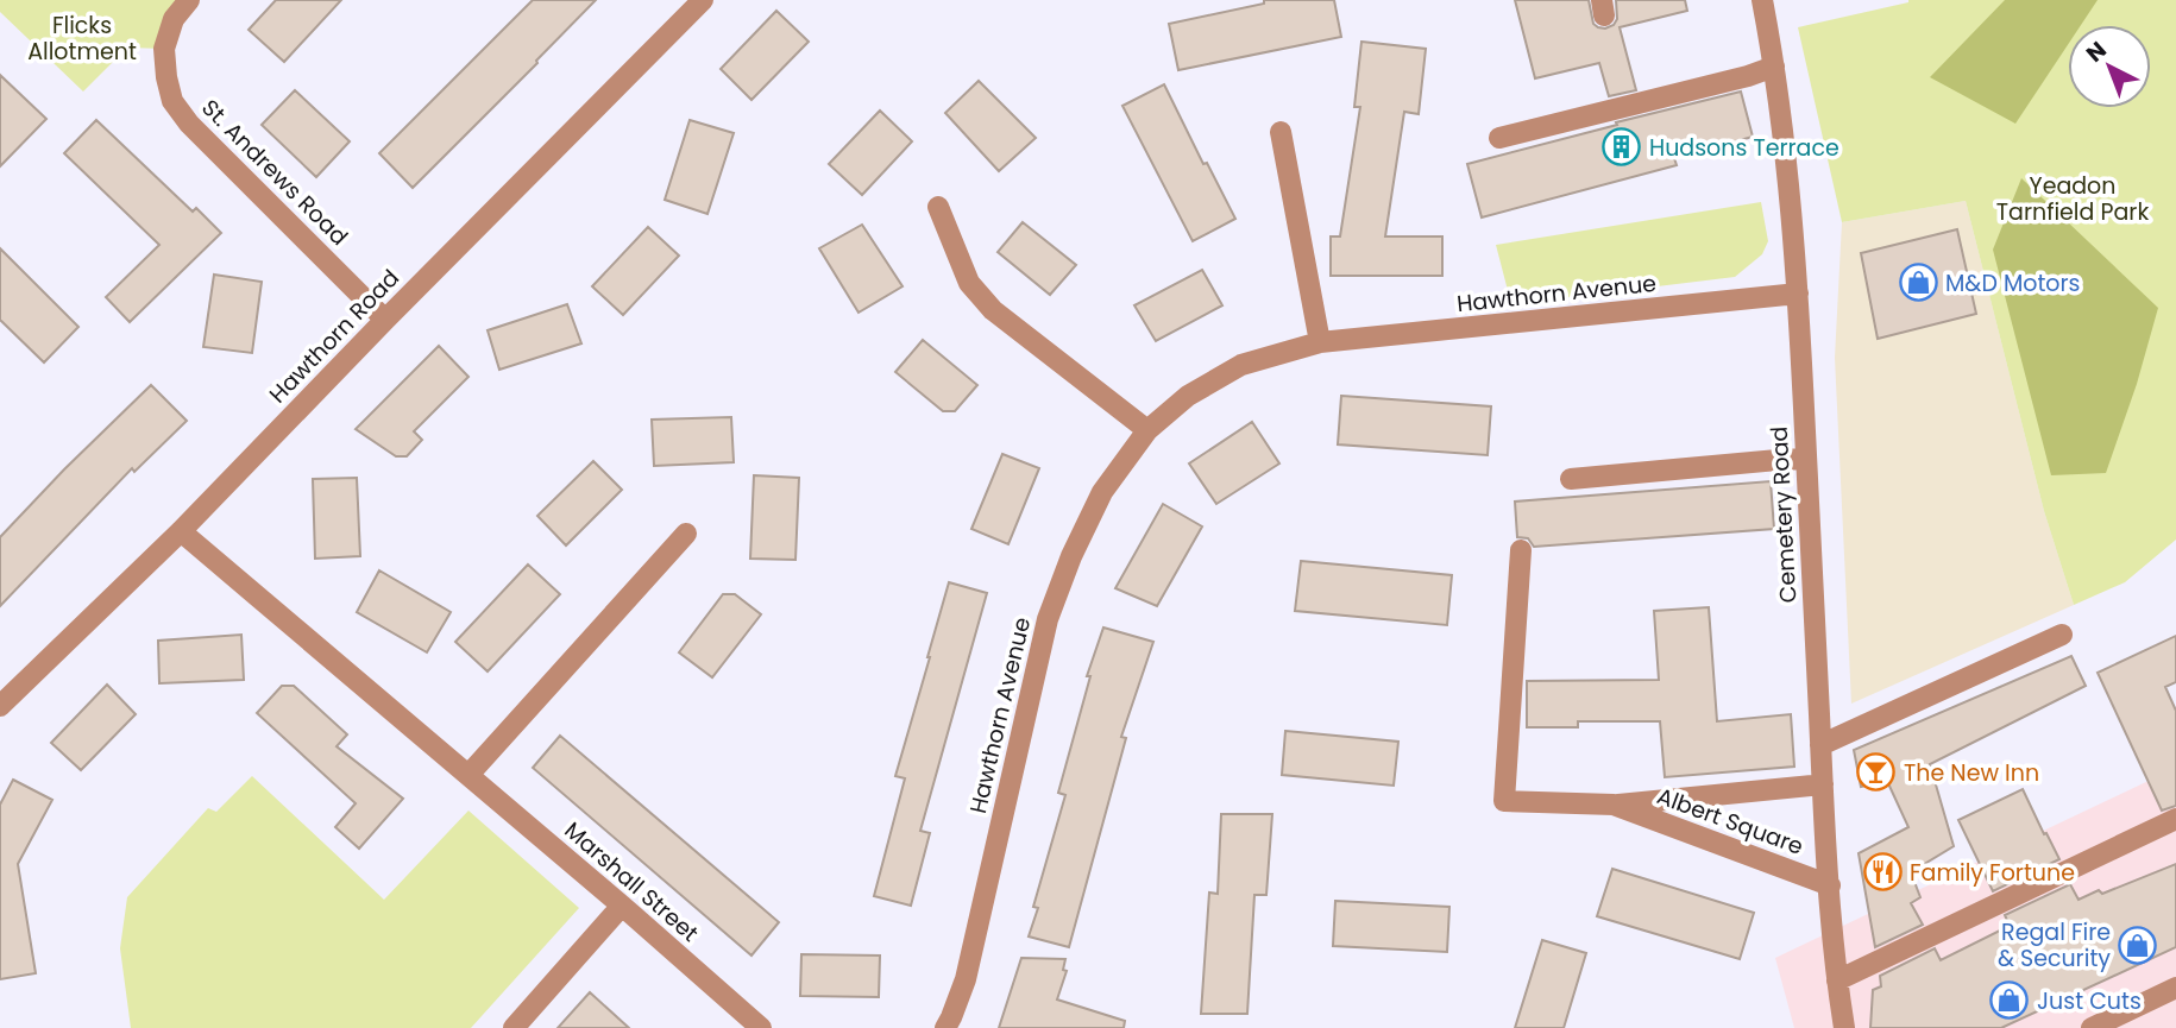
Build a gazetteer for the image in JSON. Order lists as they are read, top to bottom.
{
  "streets": {
    "street": [
      "St. Andrews Road",
      "Hawthorn Avenue",
      "Hawthorn Road",
      "Cemetery Road",
      "Albert Square",
      "Marshall Street"
    ]
  },
  "crossings": [
    ["St. Andrews Road", "Hawthorn Road"],
    ["Hawthorn Avenue", "Cemetery Road"],
    ["Hawthorn Road", "Marshall Street"],
    ["Cemetery Road", "Albert Square"]
  ],
  "parks": ["Flicks Allotment", "Yeadon Tarnfield Park"],
  "places": {
    "building": ["Hudsons Terrace"],
    "shop": ["M&D Motors", "Regal Fire & Security", "Just Cuts"],
    "bar": ["The New Inn"],
    "restaurant": ["Family Fortune"]
  },
  "north": "top left"
}
